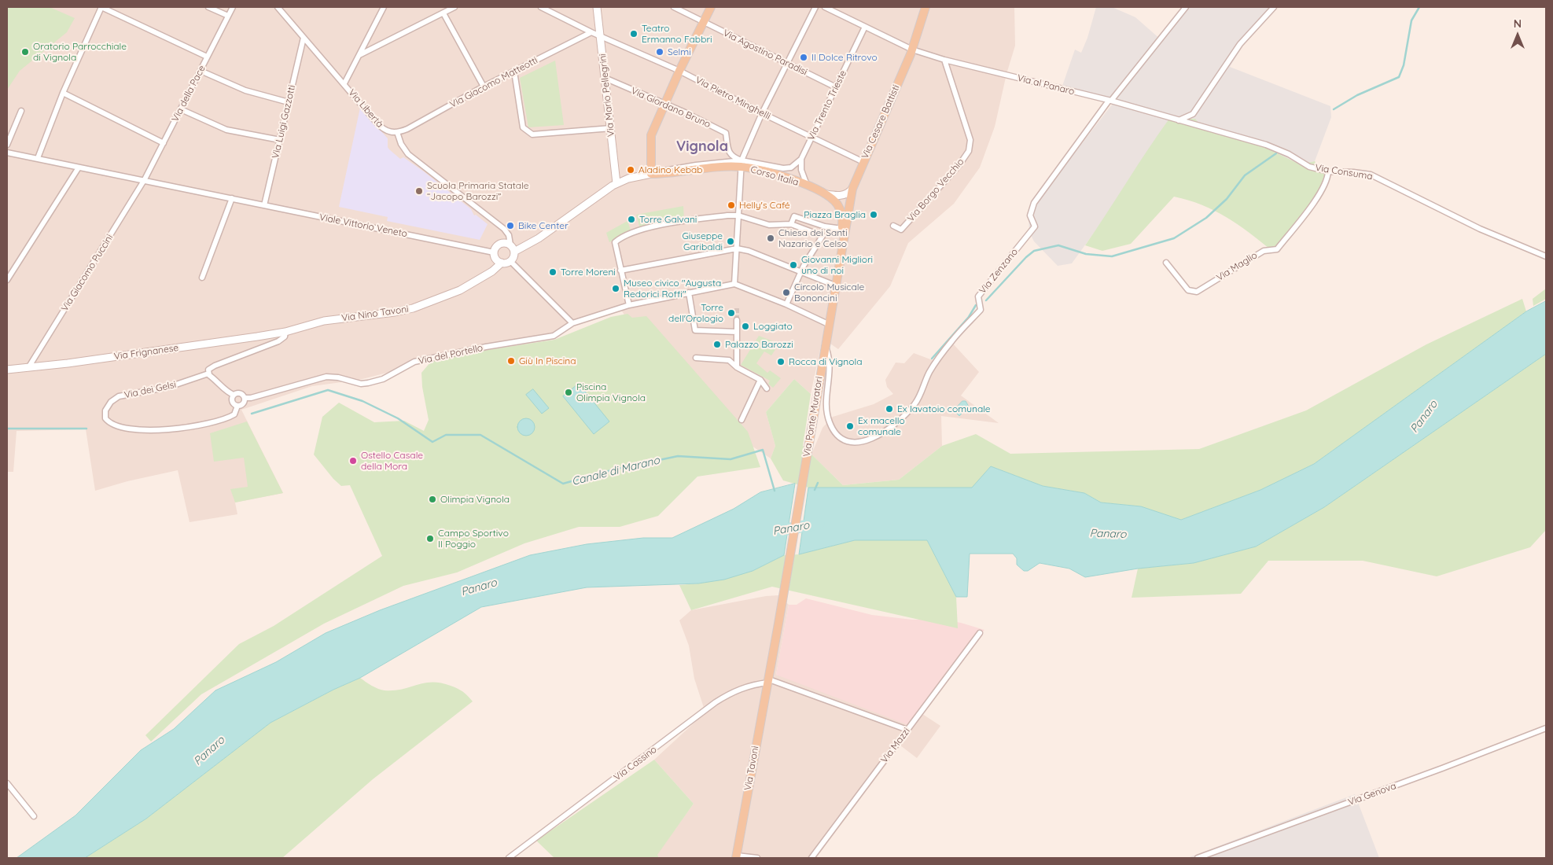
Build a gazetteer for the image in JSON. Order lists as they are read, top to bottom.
{
  "streets": {
    "main road": [
      "Via Mario Pellegrini",
      "Via Cesare Battisti",
      "Corso Italia",
      "Via Nino Tavoni",
      "Via Frignanese",
      "Via Ponte Muratori",
      "Via Tavoni"
    ],
    "street": [
      "Via Agostino Paradisi",
      "Via Giacomo Matteotti",
      "Via al Panaro",
      "Via della Pace",
      "Via Pietro Minghelli",
      "Via Trento Trieste",
      "Via Giordano Bruno",
      "Via Libertà",
      "Via Luigi Gazzotti",
      "Via Consuma",
      "Via Borgo Vecchio",
      "Viale Vittorio Veneto",
      "Via Maglio",
      "Via Zenzano",
      "Via Giacomo Puccini",
      "Via del Portello",
      "Via dei Gelsi",
      "Via Mazzi",
      "Via Cassino",
      "Via Genova"
    ]
  },
  "crossings": [
    ["Via Agostino Paradisi", "Via Trento Trieste"],
    ["Via Giacomo Matteotti", "Via Mario Pellegrini"],
    ["Via Giacomo Matteotti", "Via Pietro Minghelli"],
    ["Via Giacomo Matteotti", "Via Libertà"],
    ["Via al Panaro", "Via Trento Trieste"],
    ["Via al Panaro", "Via Cesare Battisti"],
    ["Via al Panaro", "Via Consuma"],
    ["Via al Panaro", "Via Borgo Vecchio"],
    ["Via al Panaro", "Via Zenzano"],
    ["Via della Pace", "Viale Vittorio Veneto"],
    ["Via della Pace", "Via Giacomo Puccini"],
    ["Via Mario Pellegrini", "Via Pietro Minghelli"],
    ["Via Mario Pellegrini", "Via Giordano Bruno"],
    ["Via Mario Pellegrini", "Corso Italia"],
    ["Via Pietro Minghelli", "Via Trento Trieste"],
    ["Via Pietro Minghelli", "Via Cesare Battisti"],
    ["Via Trento Trieste", "Corso Italia"],
    ["Via Giordano Bruno", "Corso Italia"],
    ["Via Libertà", "Via Luigi Gazzotti"],
    ["Via Luigi Gazzotti", "Viale Vittorio Veneto"],
    ["Via Cesare Battisti", "Corso Italia"],
    ["Via Cesare Battisti", "Via Ponte Muratori"],
    ["Via Consuma", "Via Maglio"],
    ["Corso Italia", "Via Ponte Muratori"],
    ["Viale Vittorio Veneto", "Via Giacomo Puccini"],
    ["Viale Vittorio Veneto", "Via Nino Tavoni"],
    ["Via Zenzano", "Via Ponte Muratori"],
    ["Via Giacomo Puccini", "Via Frignanese"],
    ["Via Nino Tavoni", "Via Frignanese"],
    ["Via del Portello", "Via dei Gelsi"],
    ["Via Ponte Muratori", "Via Tavoni"],
    ["Via Cassino", "Via Tavoni"]
  ],
  "districts": ["Vignola"],
  "water": ["Panaro", "Canale di Marano"],
  "places": [
    "Teatro Ermanno Fabbri",
    "Oratorio Parrocchiale di Vignola",
    "Selmi",
    "Il Dolce Ritrovo",
    "Aladino Kebab",
    "Scuola Primaria Statale “Jacopo Barozzi”",
    "Helly's Café",
    "Piazza Braglia",
    "Torre Galvani",
    "Bike Center",
    "Chiesa dei Santi Nazario e Celso",
    "Giuseppe Garibaldi",
    "Giovanni Migliori uno di noi",
    "Torre Moreni",
    "Museo civico \"Augusta Redorici Roffi\"",
    "Circolo Musicale Bononcini",
    "Torre dell'Orologio",
    "Loggiato",
    "Palazzo Barozzi",
    "Giù In Piscina",
    "Rocca di Vignola",
    "Piscina Olimpia Vignola",
    "Ex lavatoio comunale",
    "Ex macello comunale",
    "Ostello Casale della Mora",
    "Olimpia Vignola",
    "Campo Sportivo Il Poggio"
  ],
  "north": "top"
}
